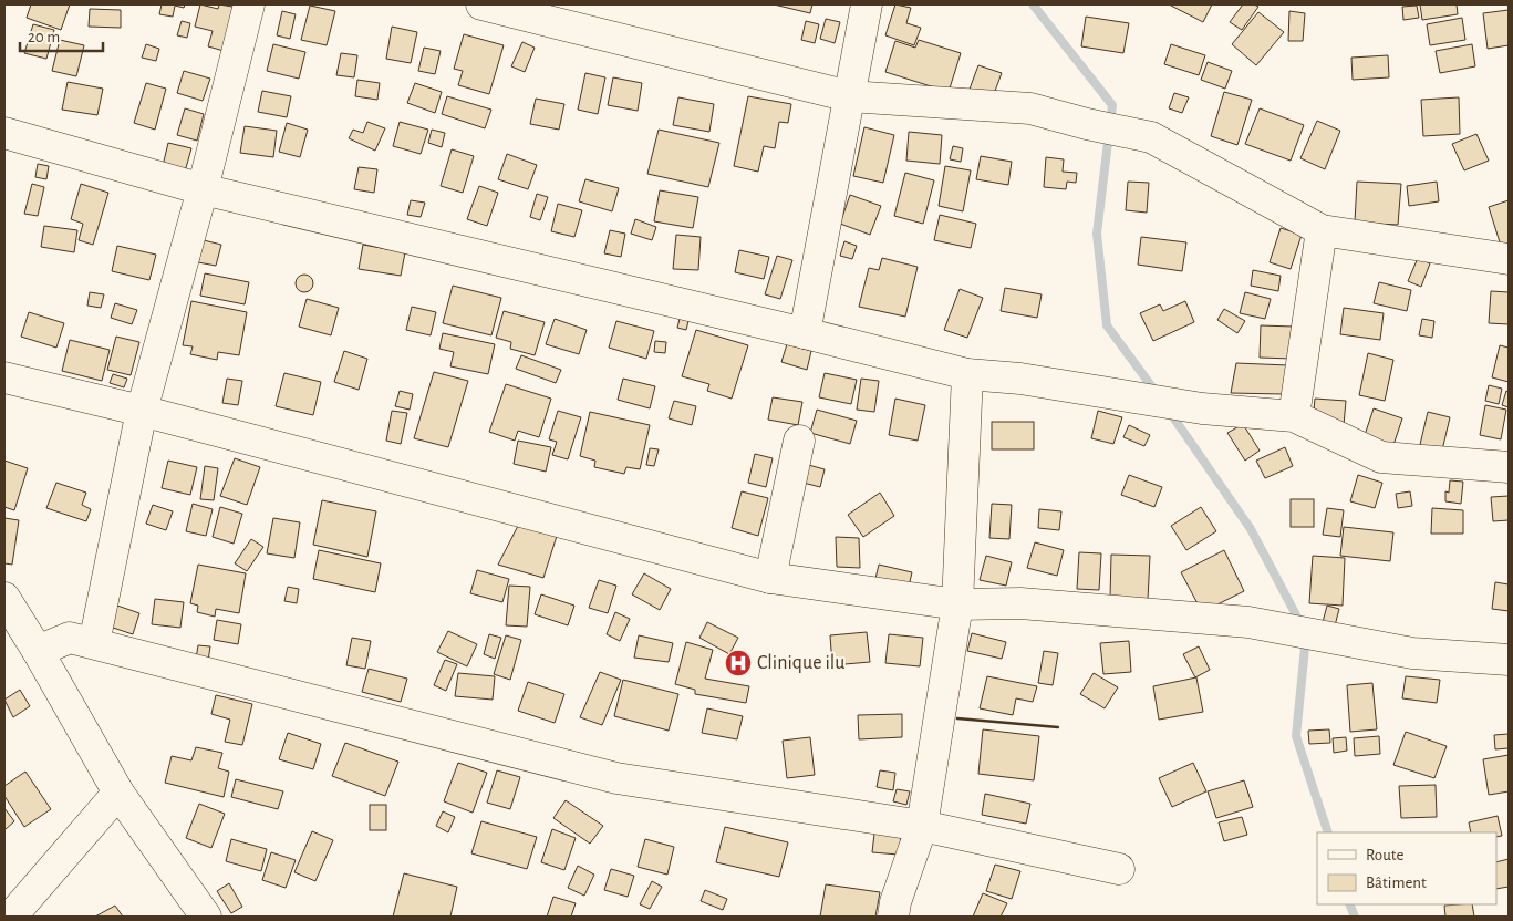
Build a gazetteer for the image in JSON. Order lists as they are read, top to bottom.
{
  "places": {
    "hospital": ["Clinique ilu"]
  },
  "legend": ["Route", "Bâtiment"],
  "scale_bar": "20 m"
}
